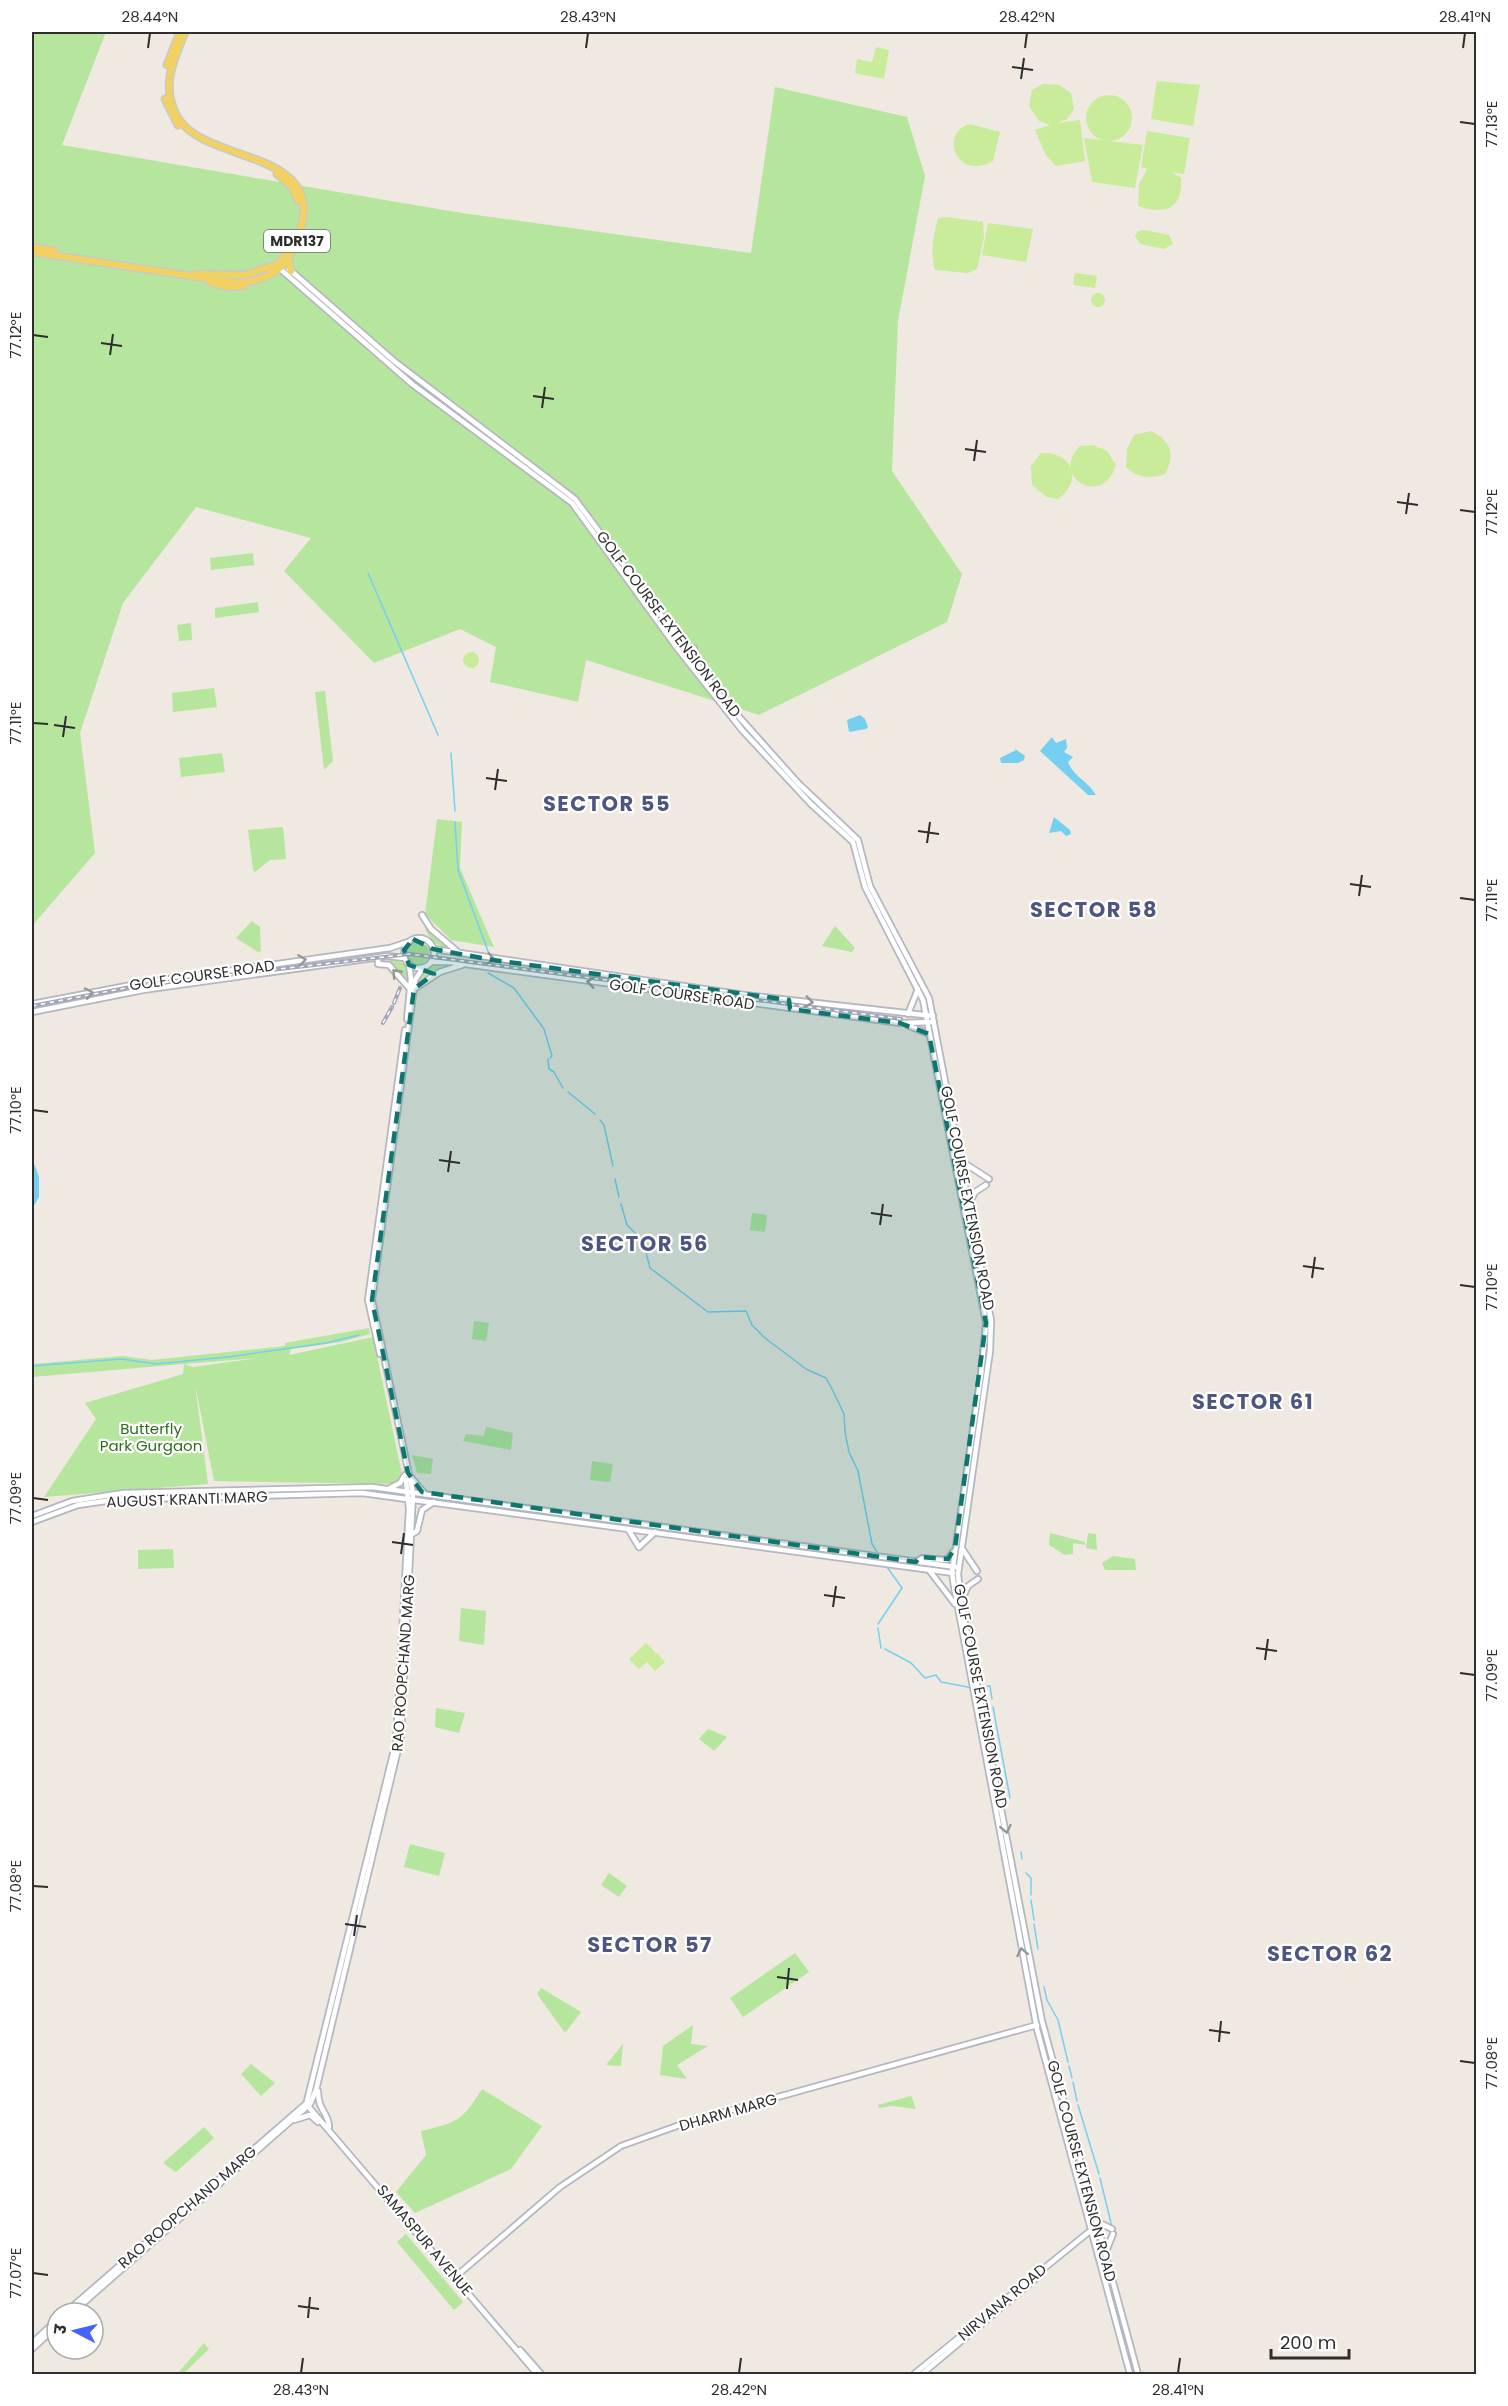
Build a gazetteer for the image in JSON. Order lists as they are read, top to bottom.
{
  "streets": {
    "main road": [
      "MDR137",
      "GOLF COURSE EXTENSION ROAD",
      "GOLF COURSE ROAD",
      "AUGUST KRANTI MARG",
      "RAO ROOPCHAND MARG",
      "DHARM MARG",
      "SAMASPUR AVENUE",
      "NIRVANA ROAD"
    ]
  },
  "crossings": [
    ["MDR137", "GOLF COURSE EXTENSION ROAD"],
    ["GOLF COURSE EXTENSION ROAD", "GOLF COURSE ROAD"],
    ["GOLF COURSE EXTENSION ROAD", "DHARM MARG"],
    ["GOLF COURSE EXTENSION ROAD", "NIRVANA ROAD"],
    ["AUGUST KRANTI MARG", "RAO ROOPCHAND MARG"],
    ["RAO ROOPCHAND MARG", "SAMASPUR AVENUE"],
    ["DHARM MARG", "SAMASPUR AVENUE"]
  ],
  "districts": [
    "SECTOR 55",
    "SECTOR 58",
    "SECTOR 56",
    "SECTOR 61",
    "SECTOR 57",
    "SECTOR 62"
  ],
  "parks": ["Butterfly Park Gurgaon"],
  "scale_bar": "200 m",
  "north": "left",
  "coordinates": [
    "28.44°N",
    "28.43°N",
    "28.42°N",
    "28.41°N",
    "77.13°E",
    "77.12°E",
    "77.11°E",
    "77.10°E",
    "77.09°E",
    "77.08°E",
    "77.07°E"
  ]
}
